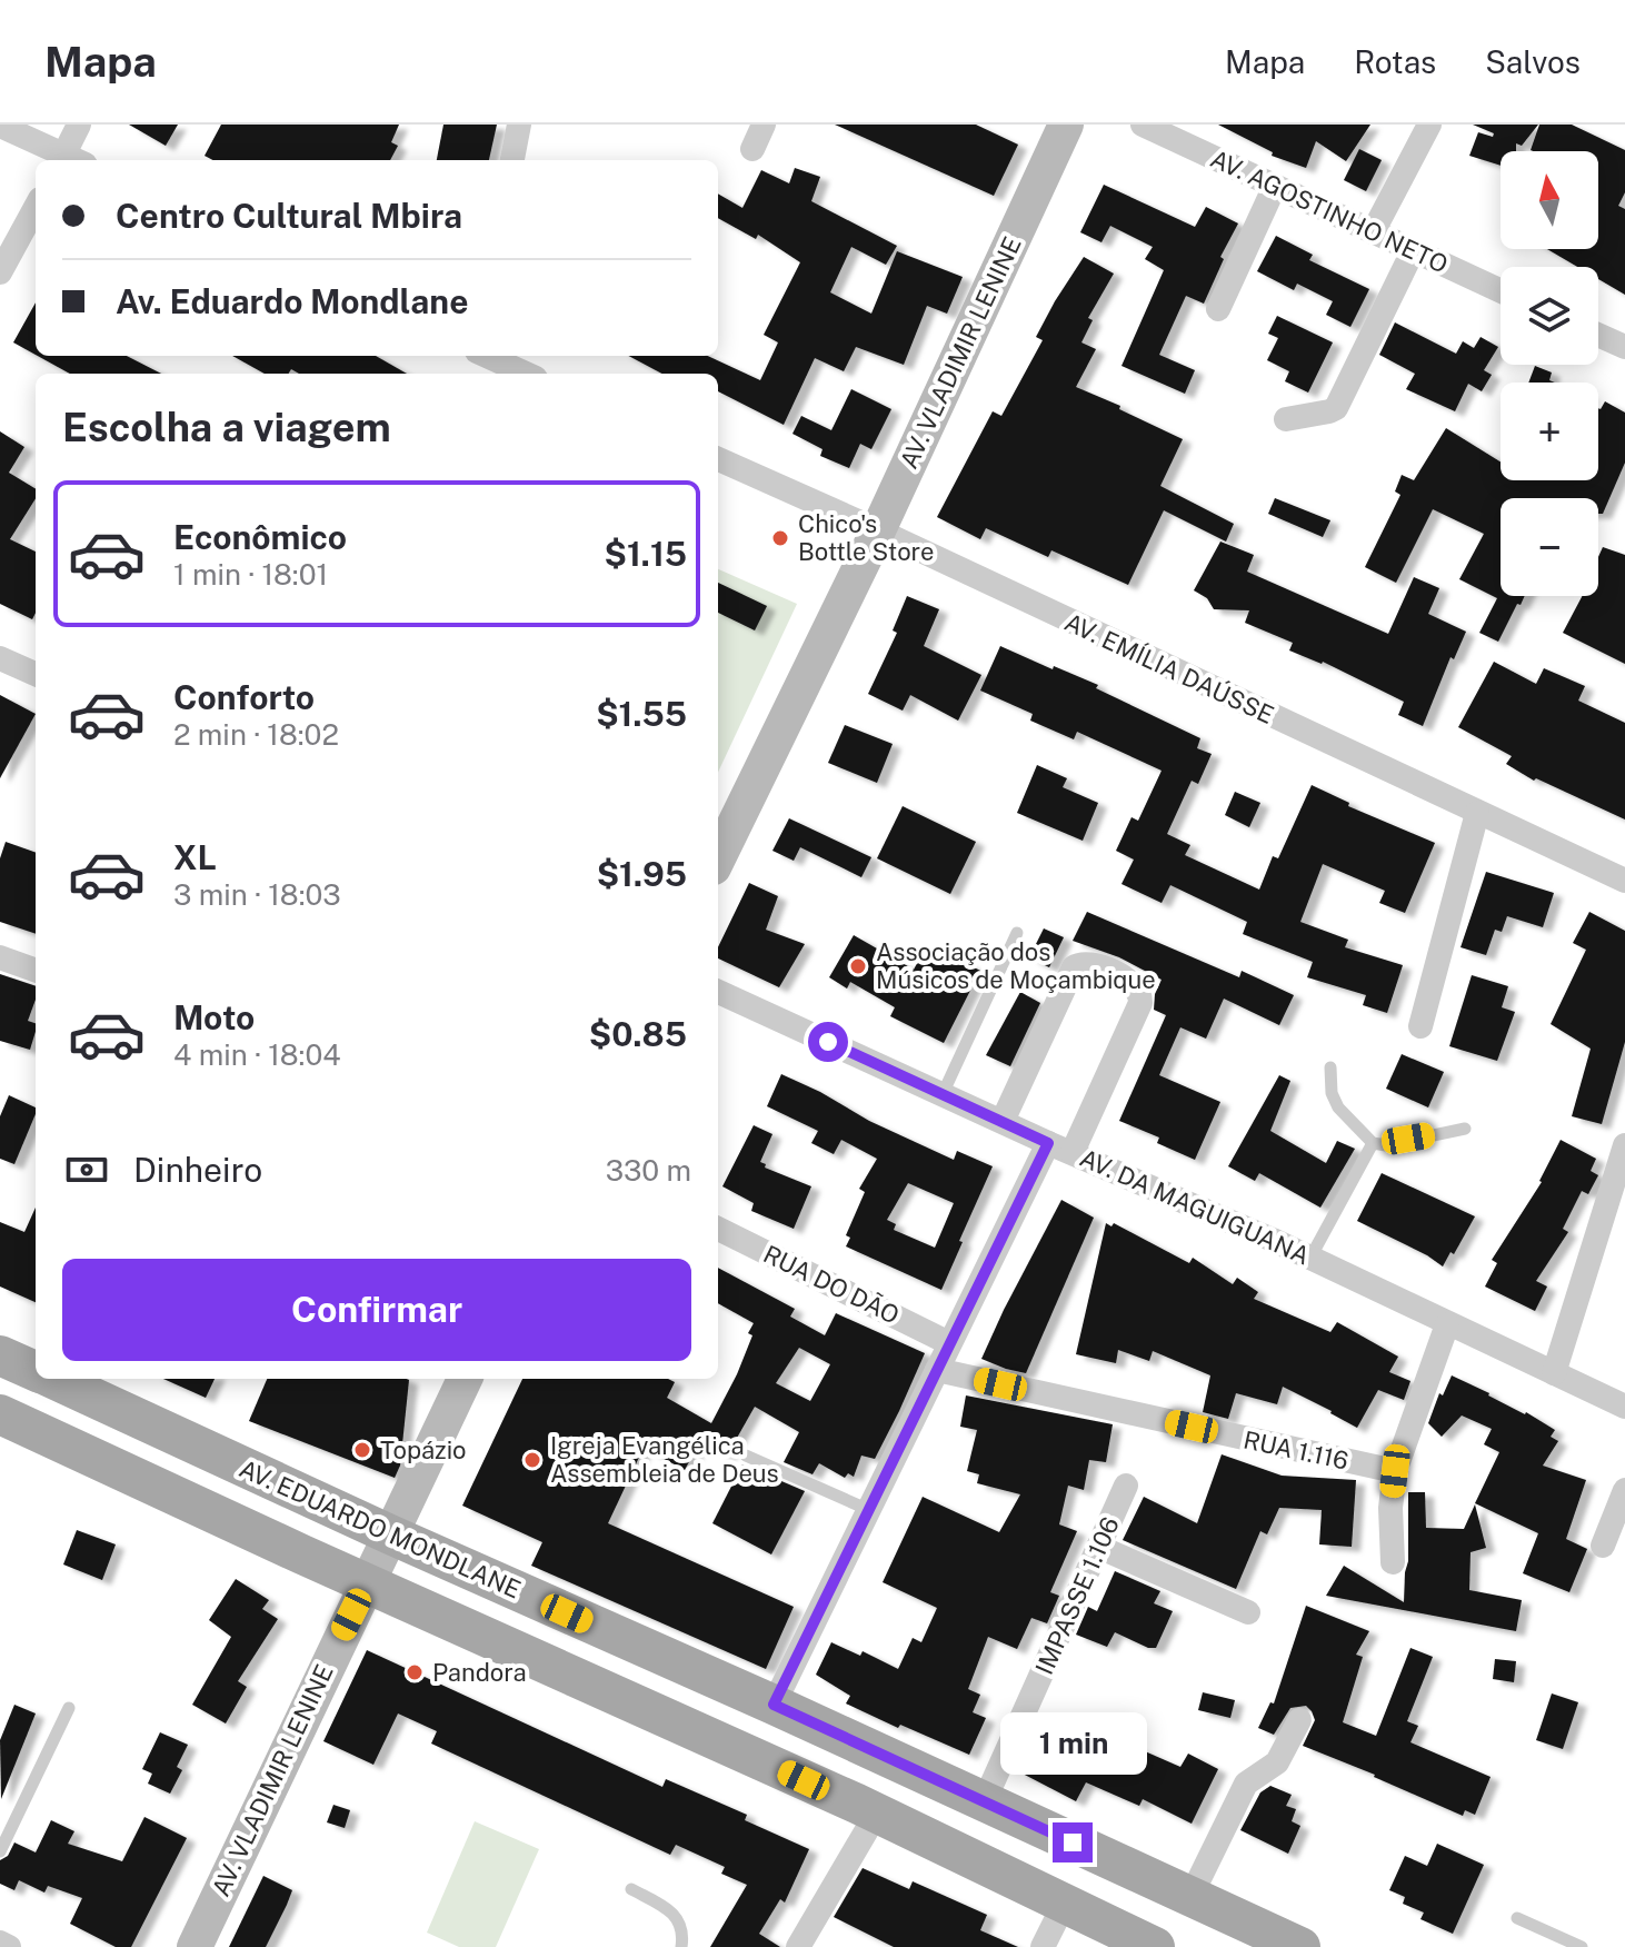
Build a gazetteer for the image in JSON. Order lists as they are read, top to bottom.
{
  "streets": {
    "main road": ["AV. VLADIMIR LENINE", "AV. EDUARDO MONDLANE"],
    "street": [
      "AV. AGOSTINHO NETO",
      "AV. EMÍLIA DAÚSSE",
      "AV. DA MAGUIGUANA",
      "RUA DO DÃO",
      "RUA 1.116",
      "IMPASSE 1.106"
    ]
  },
  "crossings": [
    ["AV. VLADIMIR LENINE", "AV. EMÍLIA DAÚSSE"],
    ["AV. VLADIMIR LENINE", "AV. EDUARDO MONDLANE"],
    ["AV. EDUARDO MONDLANE", "IMPASSE 1.106"]
  ],
  "places": [
    "Chico's Bottle Store",
    "Associação dos Músicos de Moçambique",
    "Topázio",
    "Igreja Evangélica Assembleia de Deus",
    "Pandora"
  ],
  "north": "top",
  "page": {
    "header": "Mapa",
    "nav": ["Mapa", "Rotas", "Salvos"],
    "map_buttons": ["+", "−"],
    "banner": ["Centro Cultural Mbira", "Av. Eduardo Mondlane"],
    "heading": "Escolha a viagem",
    "list": [
      {
        "name": "Econômico",
        "note": "1 min · 18:01",
        "value": "$1.15"
      },
      {
        "name": "Conforto",
        "note": "2 min · 18:02",
        "value": "$1.55"
      },
      {
        "name": "XL",
        "note": "3 min · 18:03",
        "value": "$1.95"
      },
      {
        "name": "Moto",
        "note": "4 min · 18:04",
        "value": "$0.85"
      }
    ],
    "pay": ["Dinheiro", "330 m"],
    "buttons": "Confirmar",
    "bubble": "1 min"
  }
}
